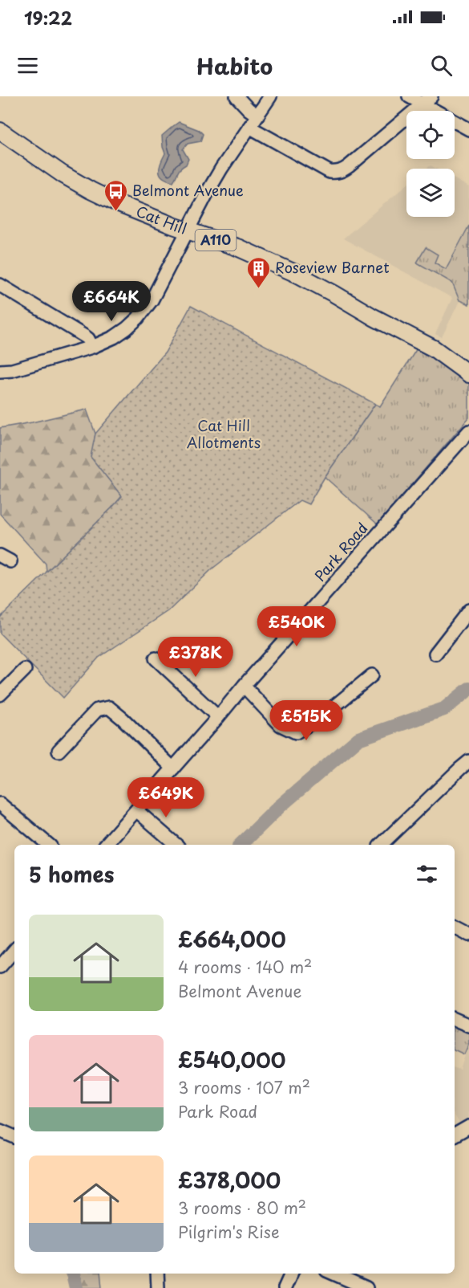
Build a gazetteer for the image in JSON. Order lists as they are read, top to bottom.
{
  "streets": {
    "main road": ["Cat Hill", "A110"],
    "street": ["Park Road"]
  },
  "parks": ["Cat Hill Allotments"],
  "places": {
    "bus stop": ["Belmont Avenue"],
    "building": ["Roseview Barnet"]
  },
  "page": {
    "status": "19:22",
    "header": "Habito",
    "price": [
      "£664K",
      "£540K",
      "£378K",
      "£515K",
      "£649K"
    ],
    "heading": "5 homes",
    "list": [
      {
        "name": "£664,000",
        "note": "4 rooms · 140 m² · Belmont Avenue"
      },
      {
        "name": "£540,000",
        "note": "3 rooms · 107 m² · Park Road"
      },
      {
        "name": "£378,000",
        "note": "3 rooms · 80 m² · Pilgrim's Rise"
      }
    ]
  }
}
